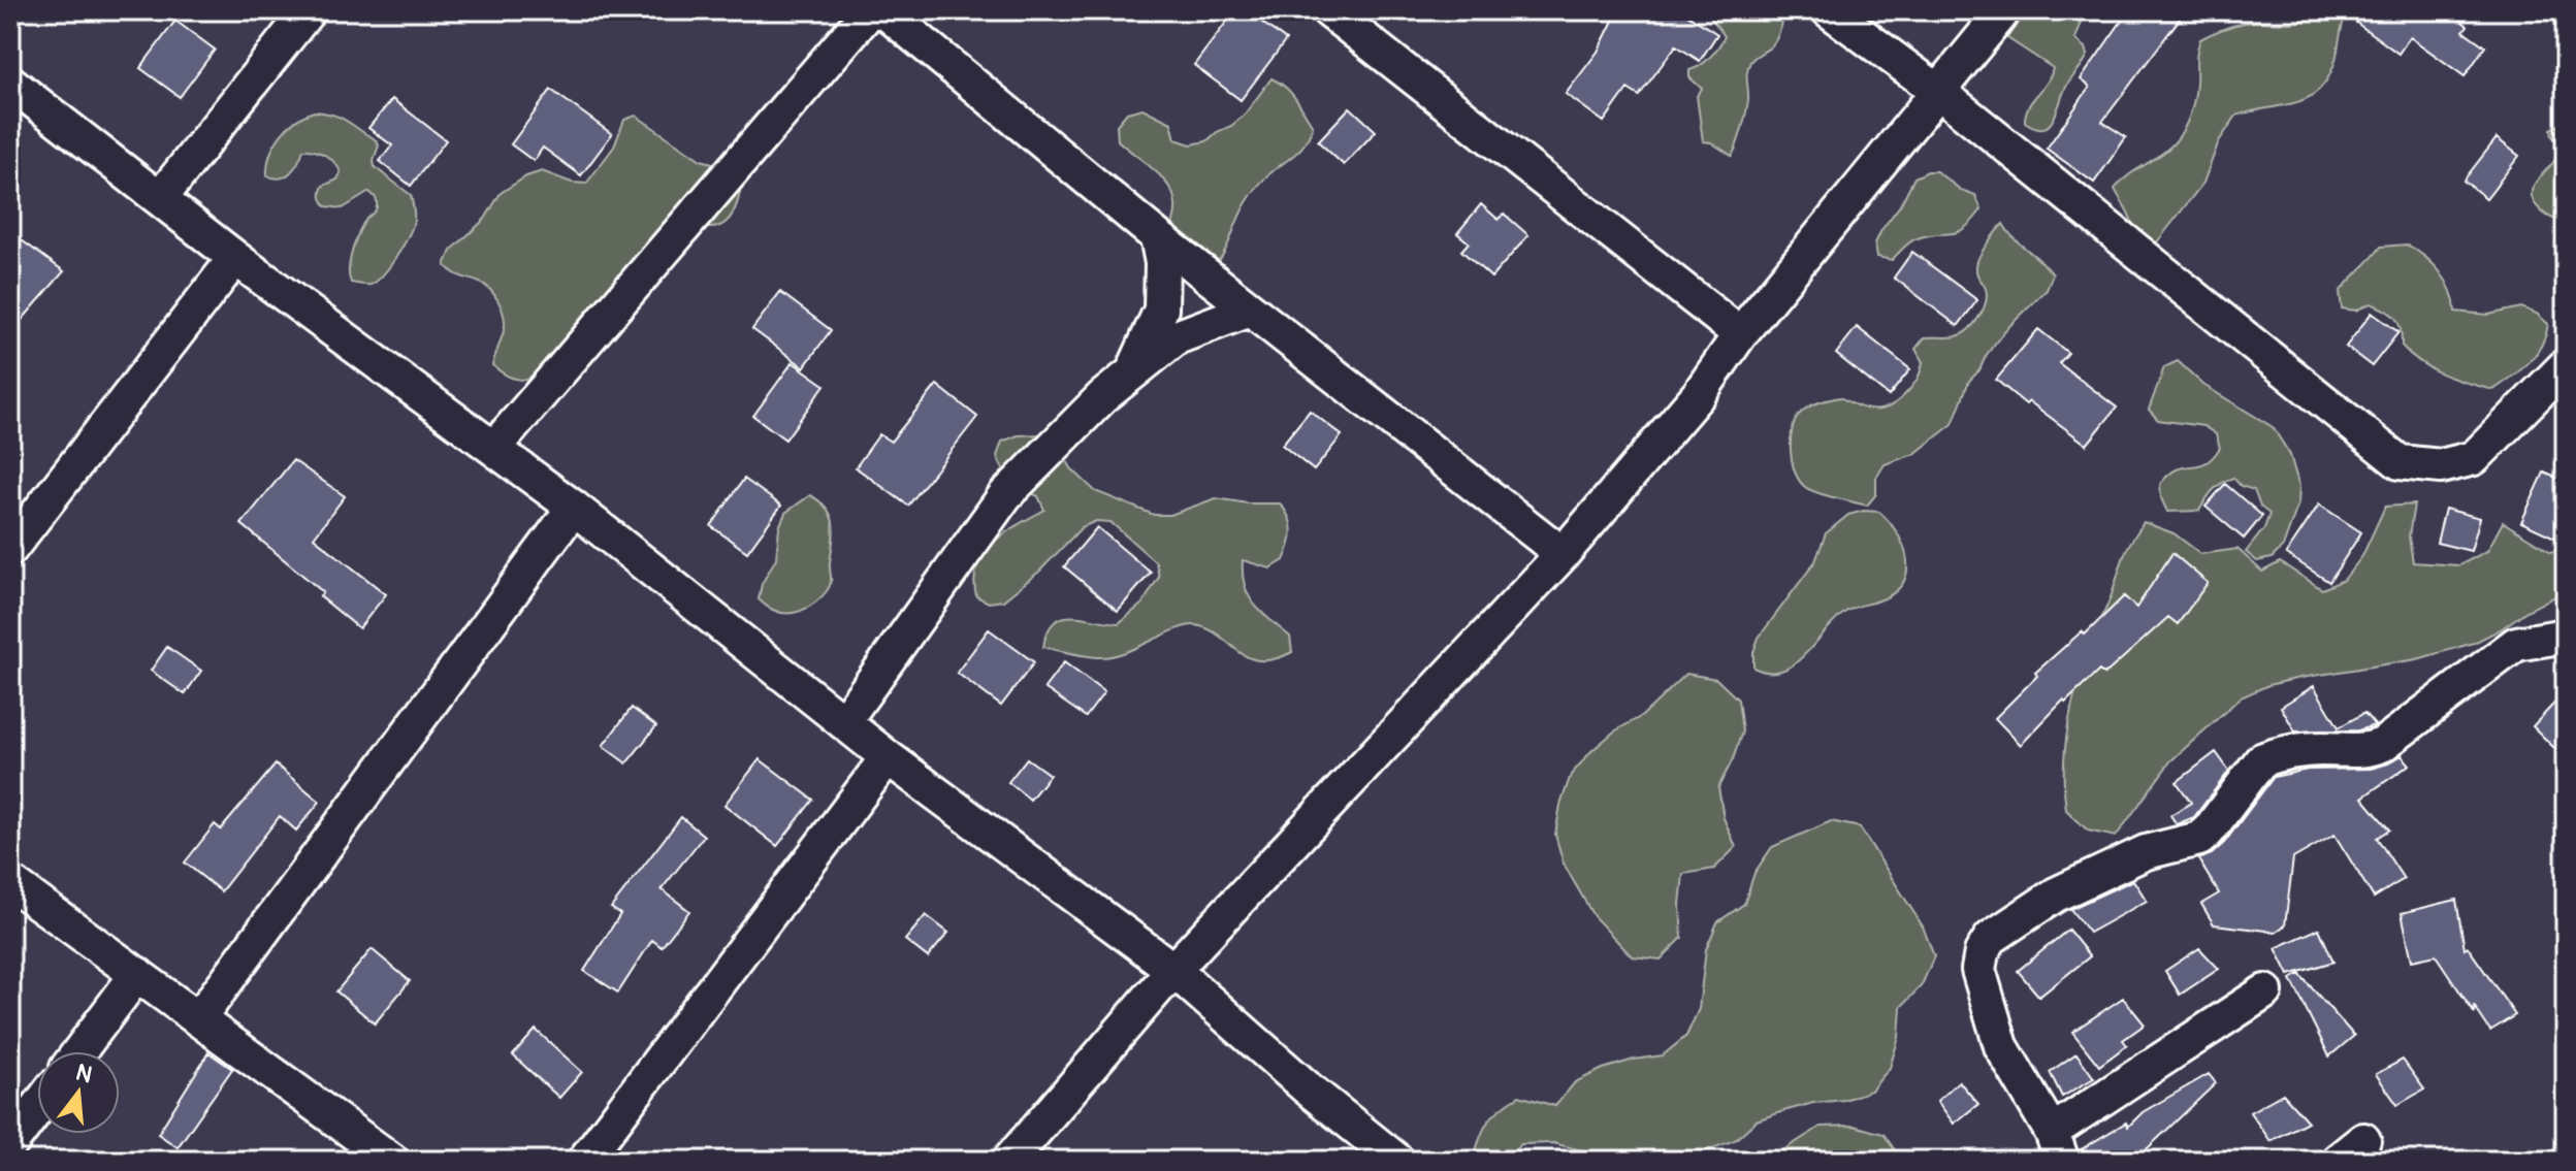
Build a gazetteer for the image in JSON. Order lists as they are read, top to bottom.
{
  "north": "top"
}
